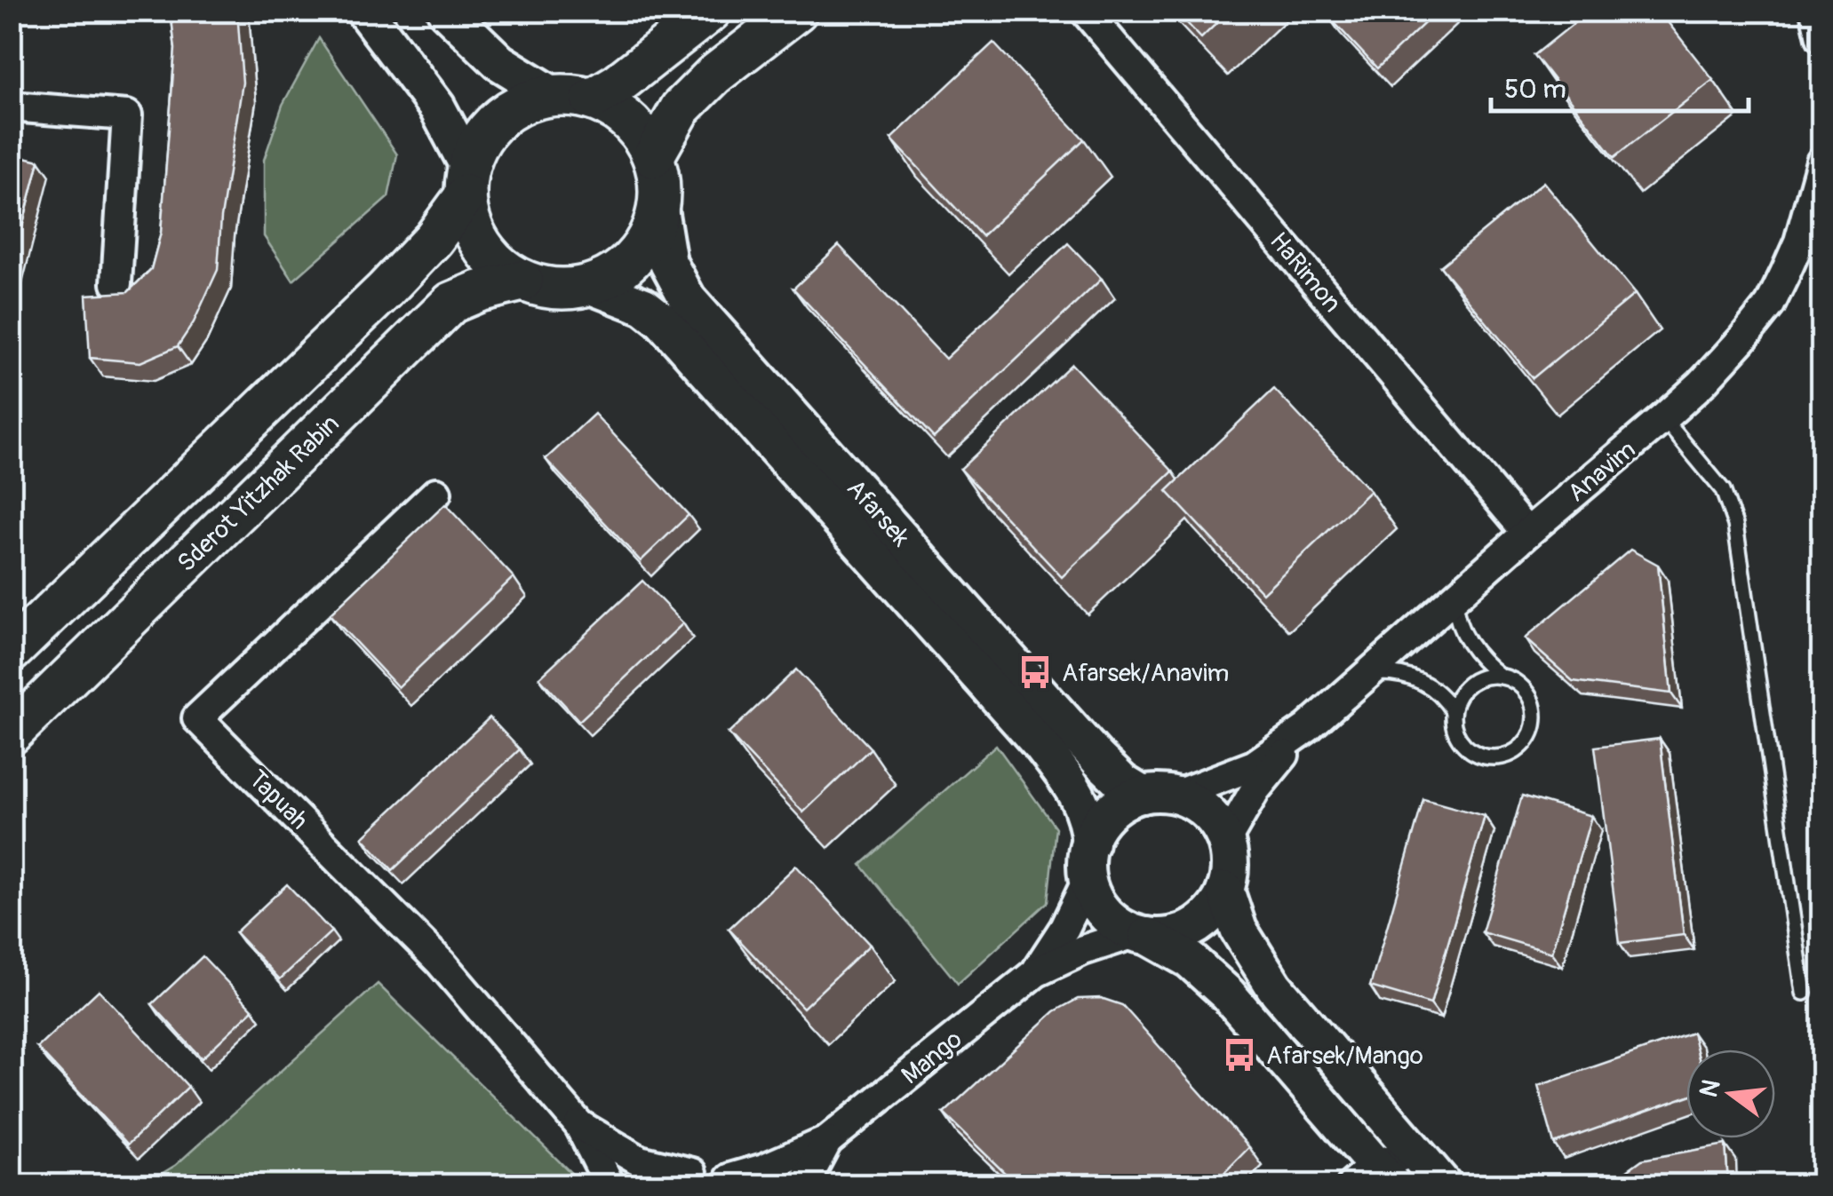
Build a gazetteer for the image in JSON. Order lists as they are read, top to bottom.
{
  "streets": {
    "main road": ["Sderot Yitzhak Rabin"],
    "street": [
      "HaRimon",
      "Anavim",
      "Afarsek",
      "Tapuah",
      "Mango"
    ]
  },
  "crossings": [
    ["HaRimon", "Anavim"],
    ["Anavim", "Afarsek"],
    ["Anavim", "Mango"],
    ["Sderot Yitzhak Rabin", "Afarsek"],
    ["Afarsek", "Mango"],
    ["Tapuah", "Mango"]
  ],
  "places": {
    "bus stop": ["Afarsek/Anavim", "Afarsek/Mango"]
  },
  "scale_bar": "50 m",
  "north": "left"
}
